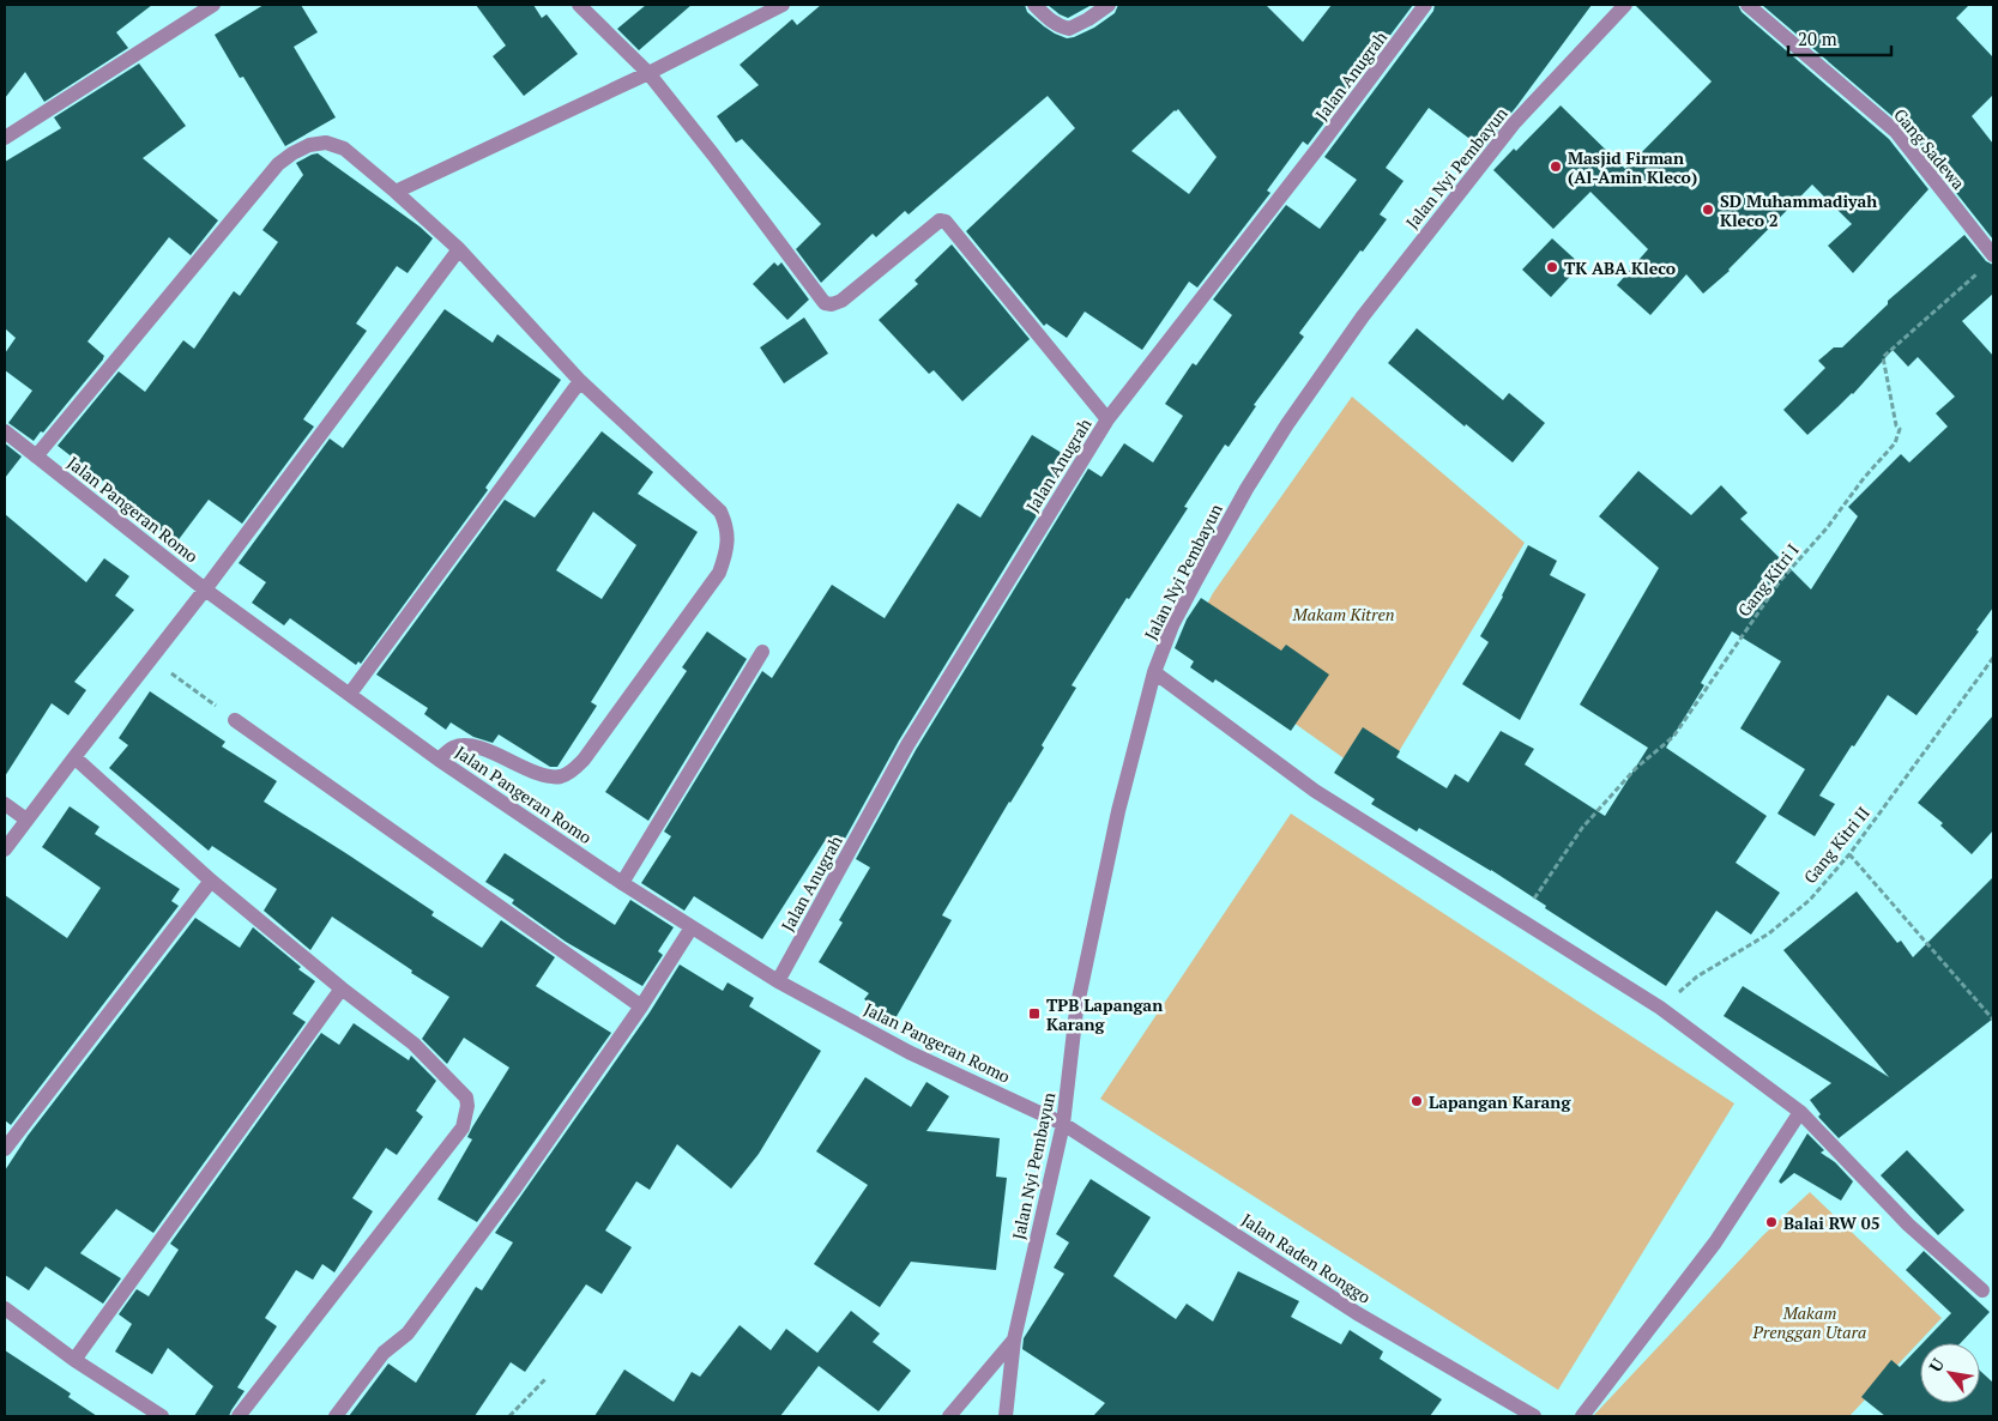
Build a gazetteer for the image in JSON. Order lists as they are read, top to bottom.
{
  "streets": {
    "street": [
      "Jalan Anugrah",
      "Gang Sadewa",
      "Jalan Nyi Pembayun",
      "Jalan Pangeran Romo",
      "Jalan Raden Ronggo"
    ],
    "path": ["Gang Kitri I", "Gang Kitri II"]
  },
  "crossings": [
    ["Jalan Anugrah", "Jalan Pangeran Romo"],
    ["Gang Sadewa", "Gang Kitri I"],
    ["Jalan Nyi Pembayun", "Jalan Pangeran Romo"],
    ["Jalan Nyi Pembayun", "Jalan Raden Ronggo"],
    ["Jalan Pangeran Romo", "Jalan Raden Ronggo"]
  ],
  "parks": ["Makam Kitren", "Makam Prenggan Utara"],
  "places": {
    "other": [
      "Masjid Firman (Al-Amin Kleco)",
      "SD Muhammadiyah Kleco 2",
      "TK ABA Kleco",
      "Lapangan Karang",
      "Balai RW 05"
    ],
    "transit": ["TPB Lapangan Karang"]
  },
  "scale_bar": "20 m",
  "north": "top left"
}
